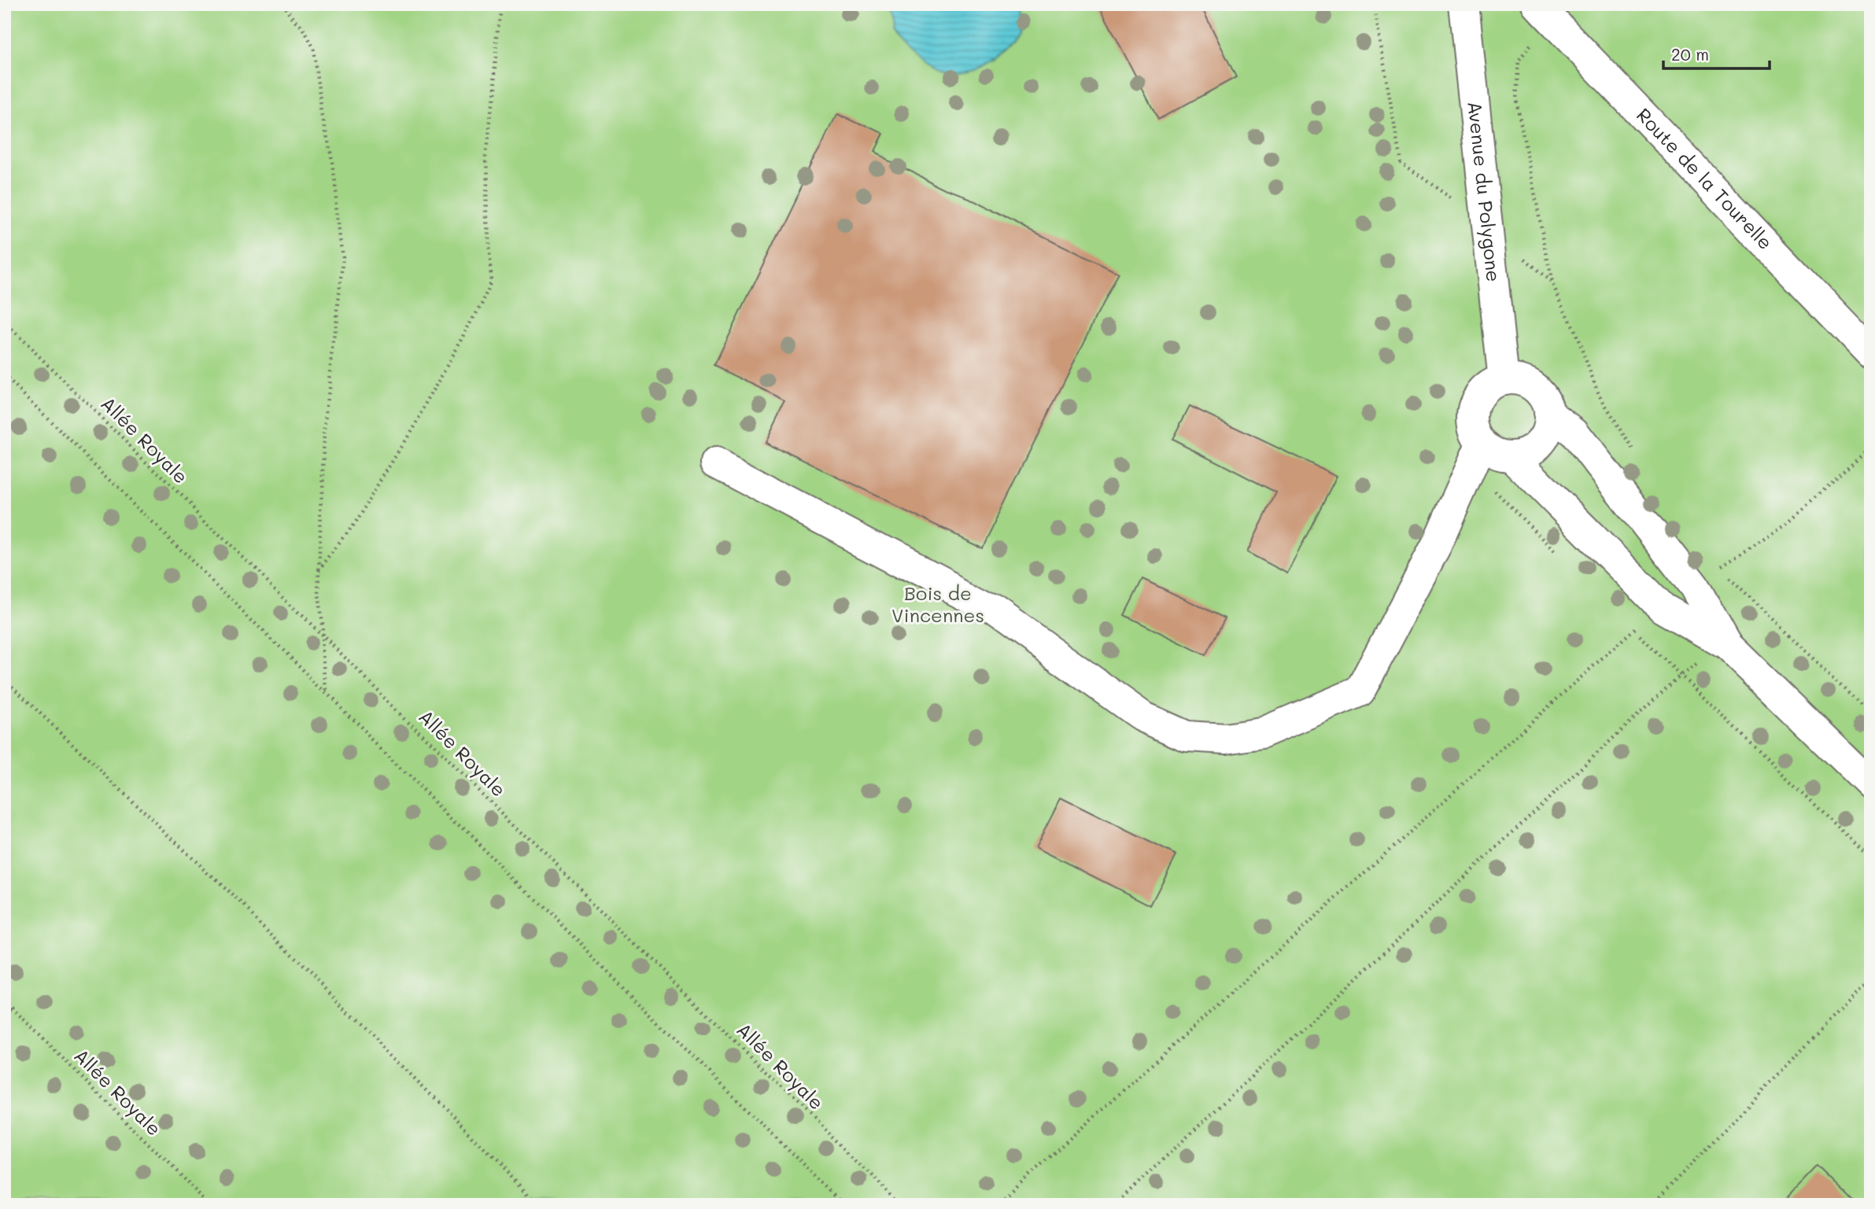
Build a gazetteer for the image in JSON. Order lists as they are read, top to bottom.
{
  "streets": {
    "street": ["Route de la Tourelle", "Avenue du Polygone"],
    "path": ["Allée Royale"]
  },
  "parks": ["Bois de Vincennes"],
  "scale_bar": "20 m"
}
